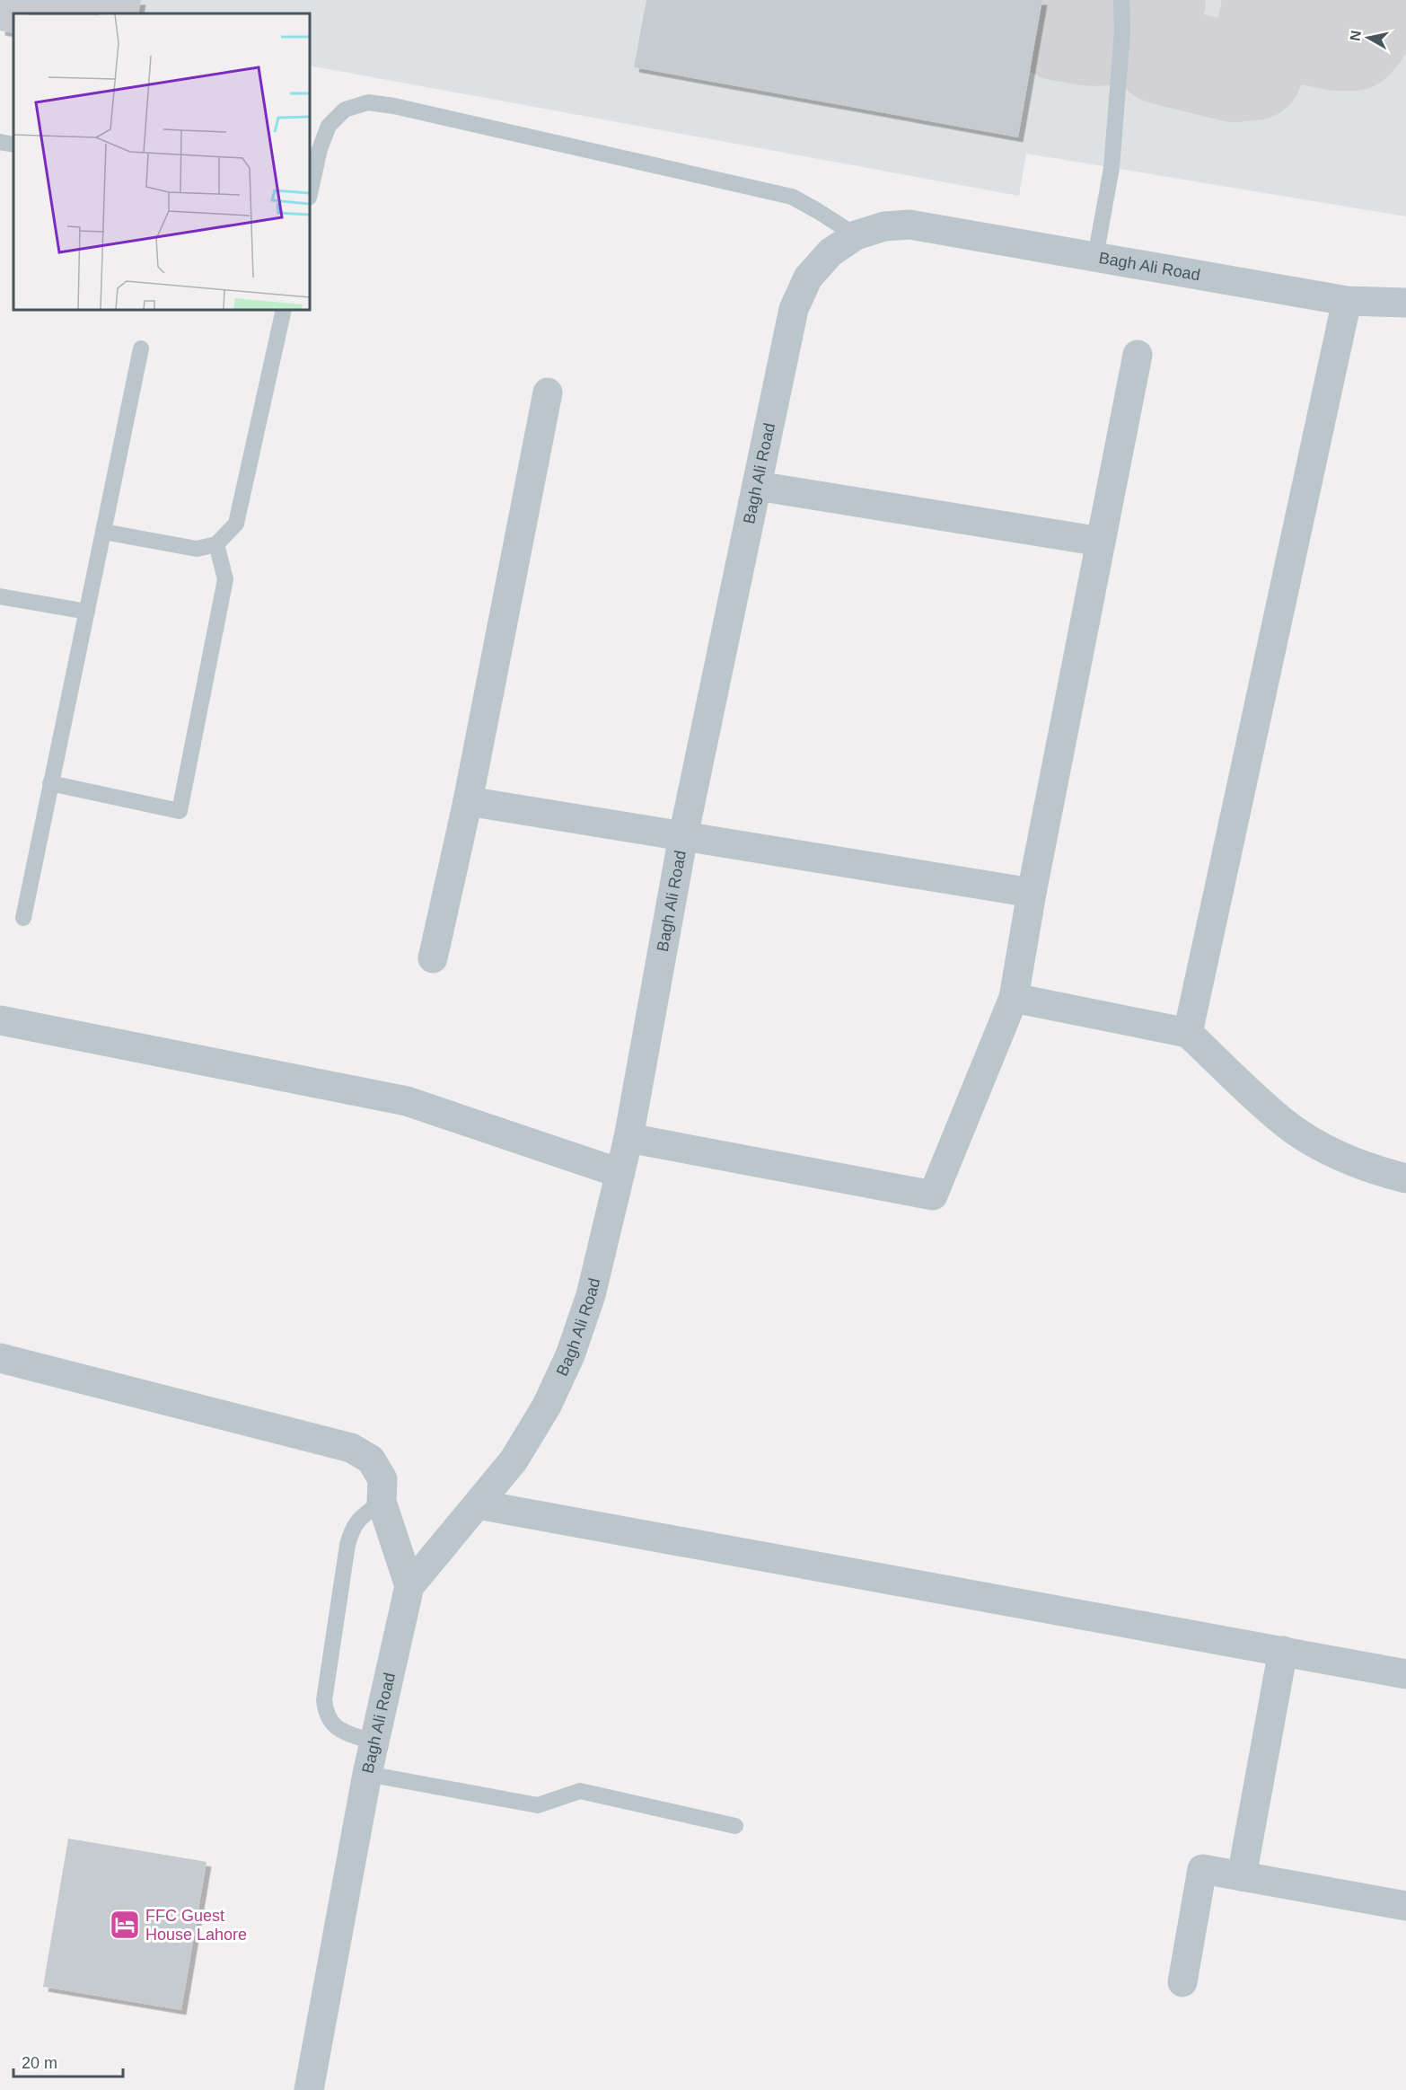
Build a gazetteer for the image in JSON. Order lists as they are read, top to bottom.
{
  "streets": {
    "street": ["Bagh Ali Road"]
  },
  "places": {
    "hotel": ["FFC Guest House Lahore"]
  },
  "scale_bar": "20 m",
  "north": "left"
}
